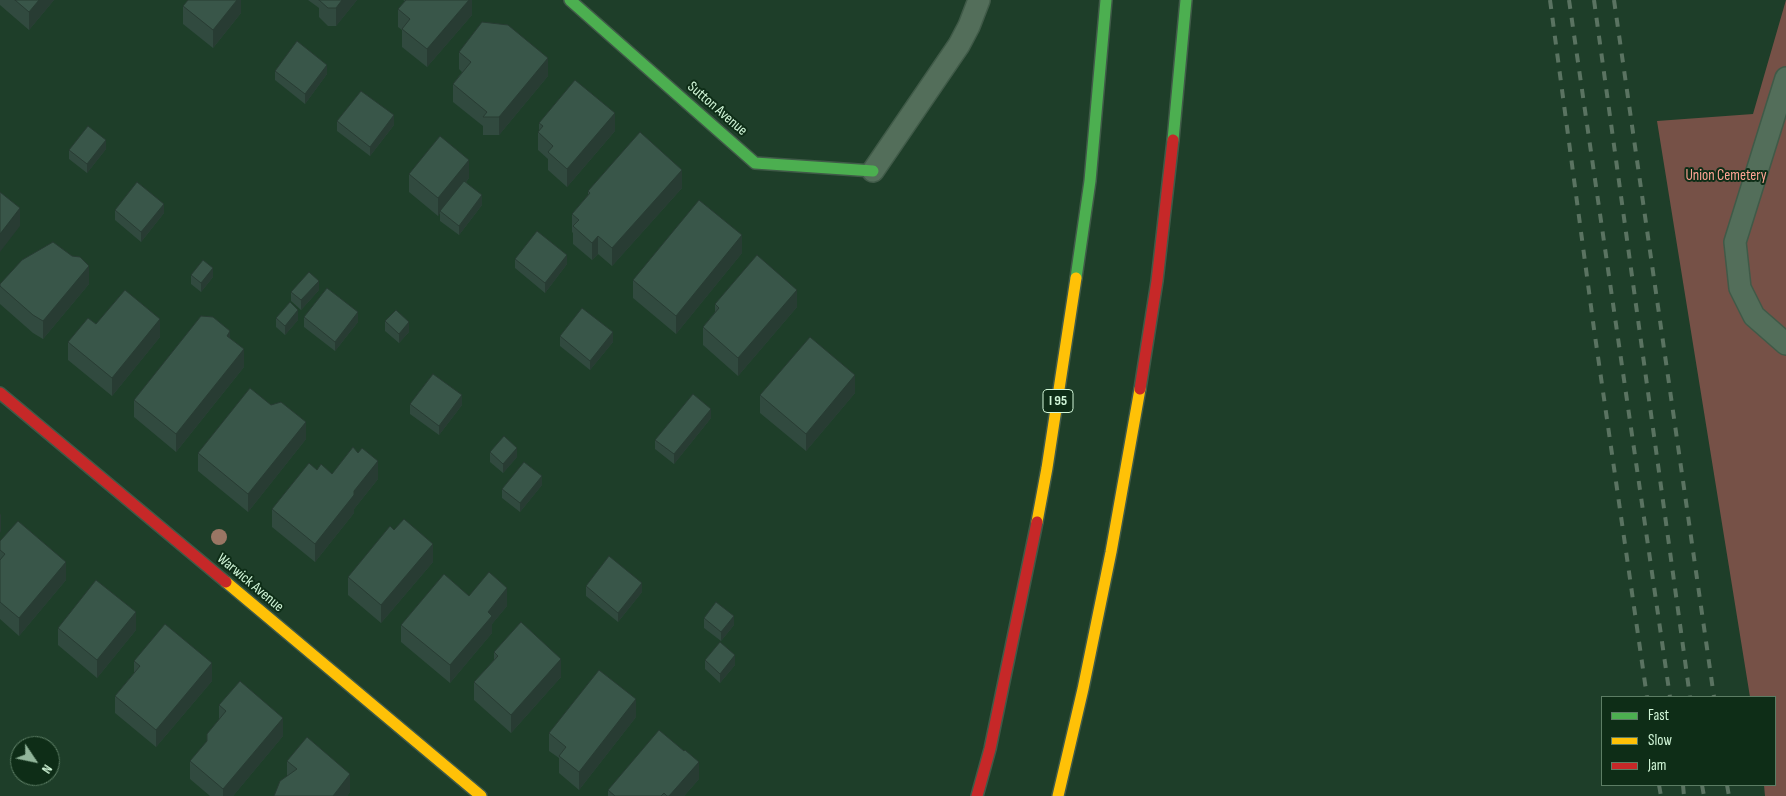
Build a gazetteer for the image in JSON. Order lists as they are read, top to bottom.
{
  "streets": {
    "main road": ["Sutton Avenue", "I 95", "Warwick Avenue"]
  },
  "parks": ["Union Cemetery"],
  "legend": ["Fast", "Slow", "Jam"],
  "north": "bottom right"
}
